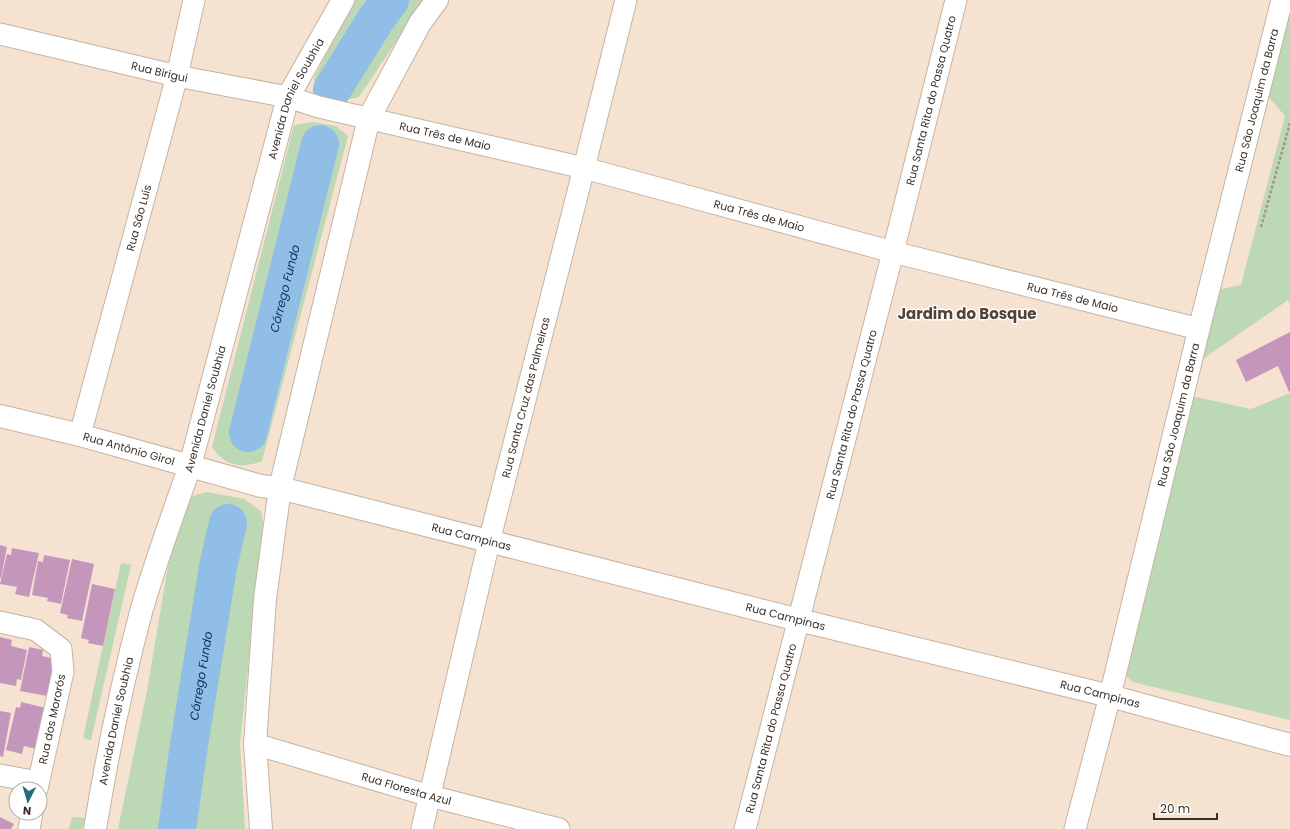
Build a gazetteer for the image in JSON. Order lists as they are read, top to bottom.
{
  "streets": {
    "main road": ["Avenida Daniel Soubhia", "Rua Antônio Girol", "Rua Campinas"],
    "street": [
      "Rua Birigui",
      "Rua São Joaquim da Barra",
      "Rua Santa Rita do Passa Quatro",
      "Rua Três de Maio",
      "Rua São Luís",
      "Rua Santa Cruz das Palmeiras",
      "Rua dos Mororós",
      "Rua Floresta Azul"
    ]
  },
  "crossings": [
    ["Rua Birigui", "Avenida Daniel Soubhia"],
    ["Rua Birigui", "Rua Três de Maio"],
    ["Rua Birigui", "Rua São Luís"],
    ["Avenida Daniel Soubhia", "Rua Antônio Girol"],
    ["Rua São Joaquim da Barra", "Rua Três de Maio"],
    ["Rua São Joaquim da Barra", "Rua Campinas"],
    ["Rua Santa Rita do Passa Quatro", "Rua Três de Maio"],
    ["Rua Santa Rita do Passa Quatro", "Rua Campinas"],
    ["Rua Três de Maio", "Rua Santa Cruz das Palmeiras"],
    ["Rua São Luís", "Rua Antônio Girol"],
    ["Rua Santa Cruz das Palmeiras", "Rua Campinas"],
    ["Rua Santa Cruz das Palmeiras", "Rua Floresta Azul"],
    ["Rua Antônio Girol", "Rua Campinas"]
  ],
  "districts": ["Jardim do Bosque"],
  "water": ["Córrego Fundo"],
  "scale_bar": "20 m",
  "north": "bottom"
}
